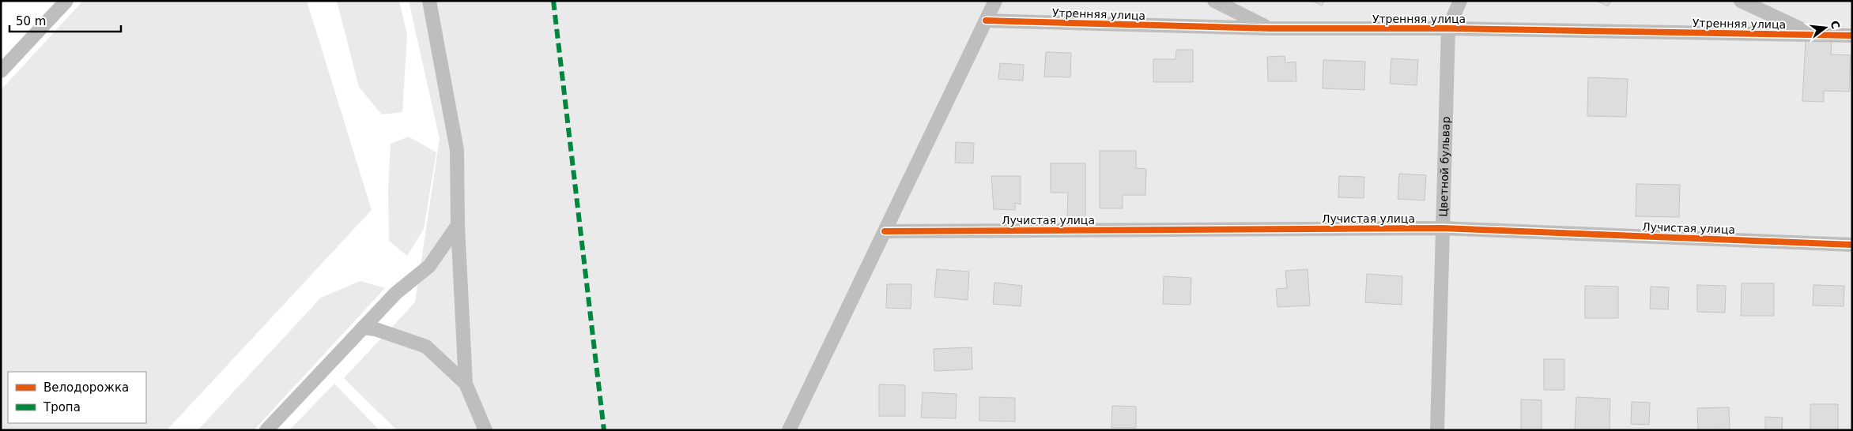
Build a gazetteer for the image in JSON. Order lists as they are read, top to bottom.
{
  "streets": {
    "street": ["Утренняя улица", "Цветной бульвар", "Лучистая улица"]
  },
  "crossings": [
    ["Утренняя улица", "Цветной бульвар"],
    ["Цветной бульвар", "Лучистая улица"]
  ],
  "legend": ["Велодорожка", "Тропа"],
  "scale_bar": "50 m",
  "north": "right"
}
